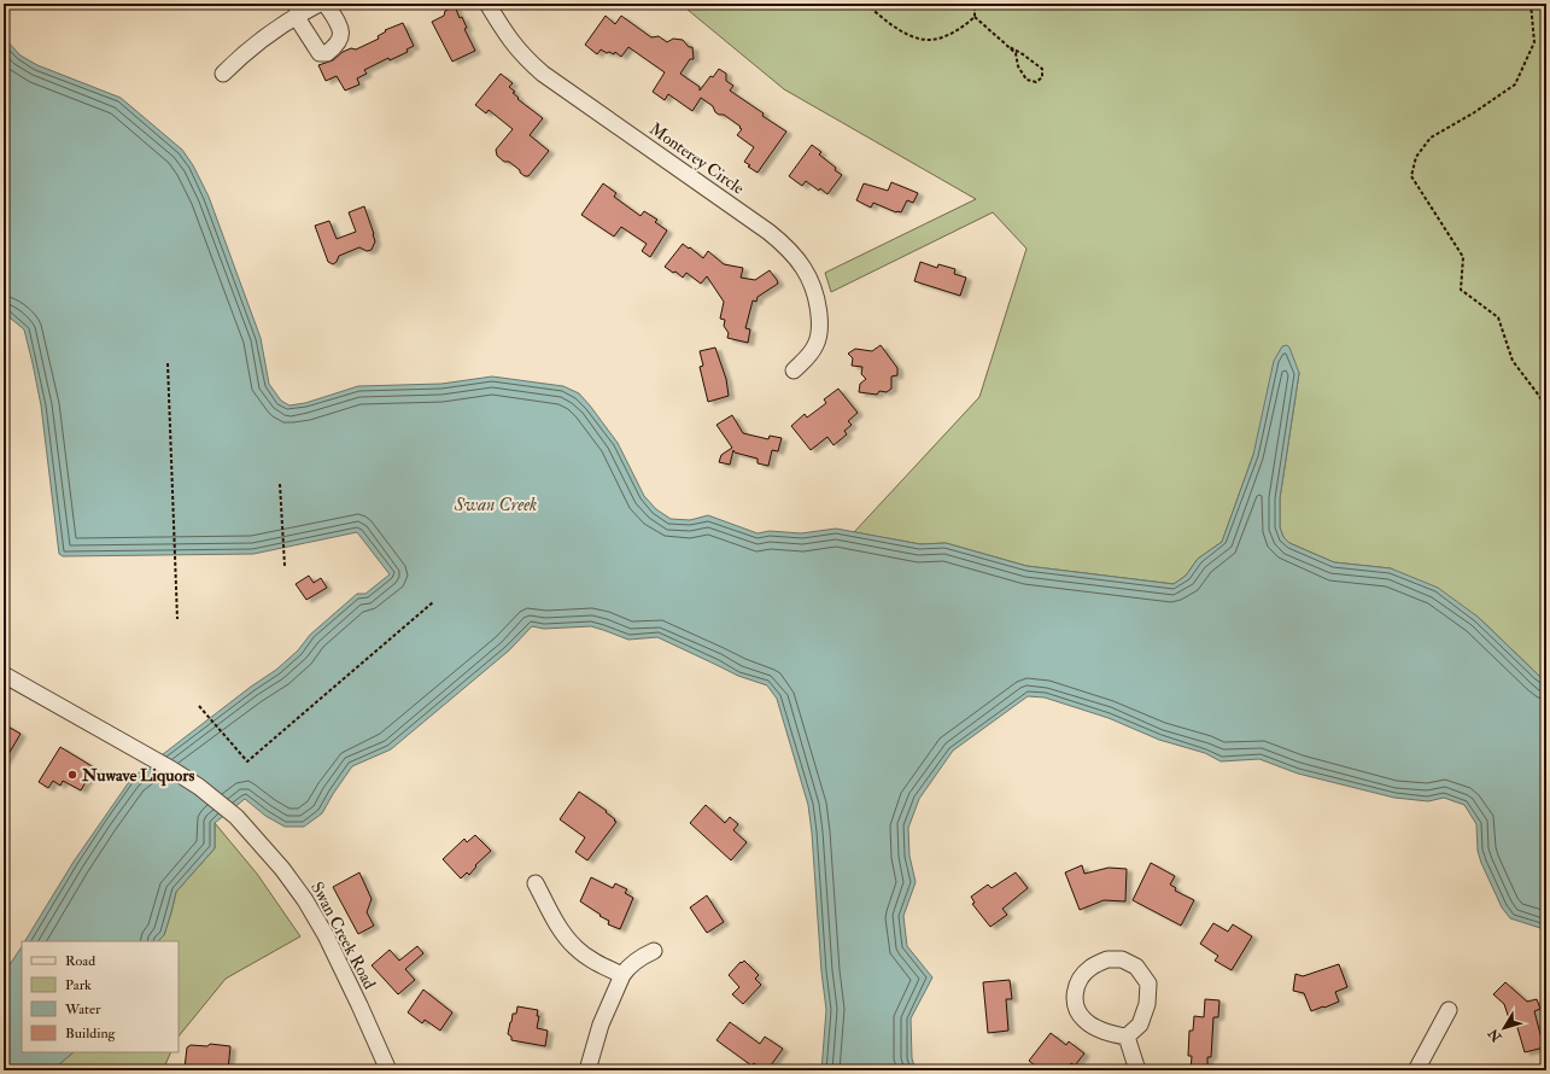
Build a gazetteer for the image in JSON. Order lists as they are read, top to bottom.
{
  "streets": {
    "street": ["Monterey Circle", "Swan Creek Road"]
  },
  "water": ["Swan Creek"],
  "places": ["Nuwave Liquors"],
  "legend": [
    "Road",
    "Park",
    "Water",
    "Building"
  ],
  "north": "bottom left"
}
